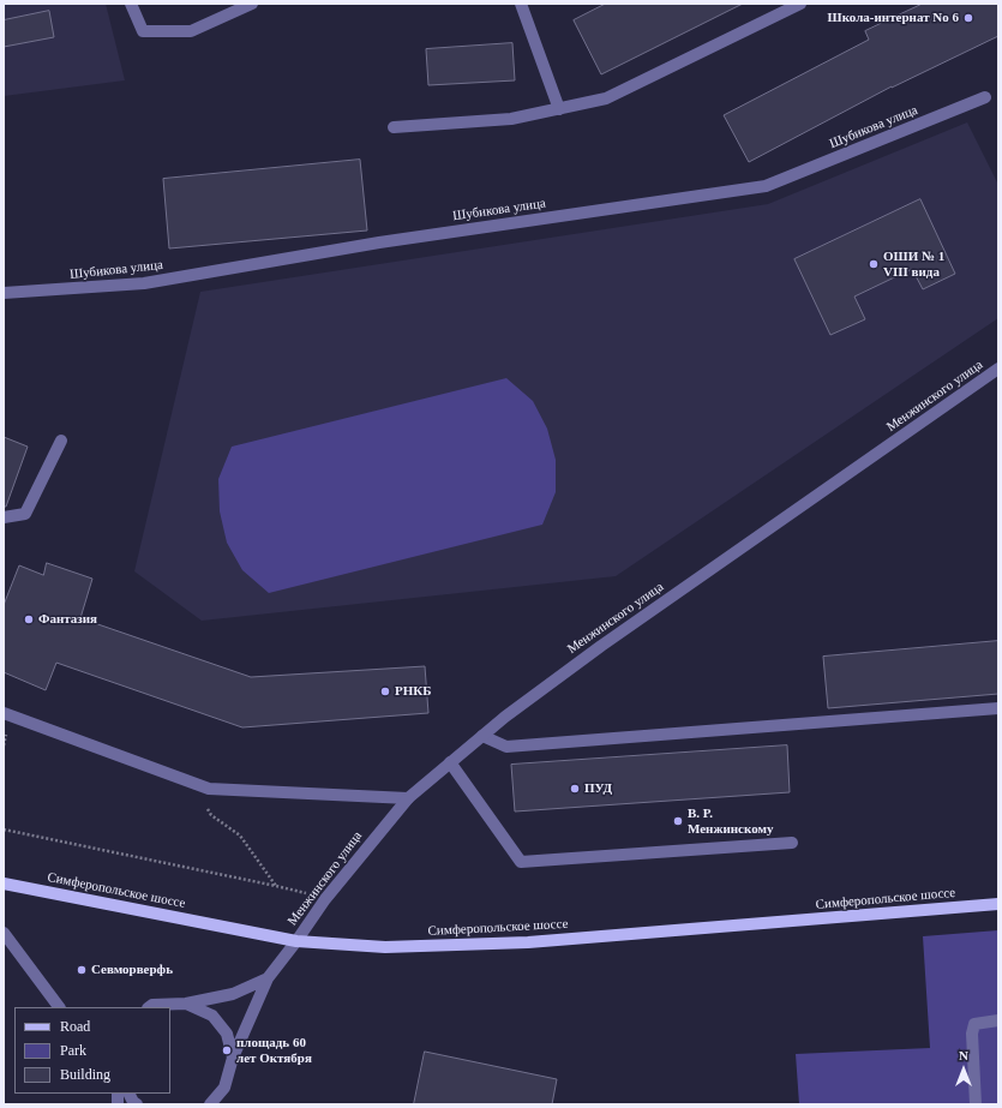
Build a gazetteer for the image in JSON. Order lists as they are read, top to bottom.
{
  "streets": {
    "main road": ["Симферопольское шоссе"],
    "street": ["Шубикова улица", "Менжинского улица"]
  },
  "crossings": [
    ["Менжинского улица", "Симферопольское шоссе"]
  ],
  "places": [
    "Школа-интернат No 6",
    "ОШИ № 1 VIII вида",
    "Фантазия",
    "РНКБ",
    "ПУД",
    "В. Р. Менжинскому",
    "Севморверфь",
    "площадь 60 лет Октября"
  ],
  "legend": ["Road", "Park", "Building"],
  "north": "top"
}
